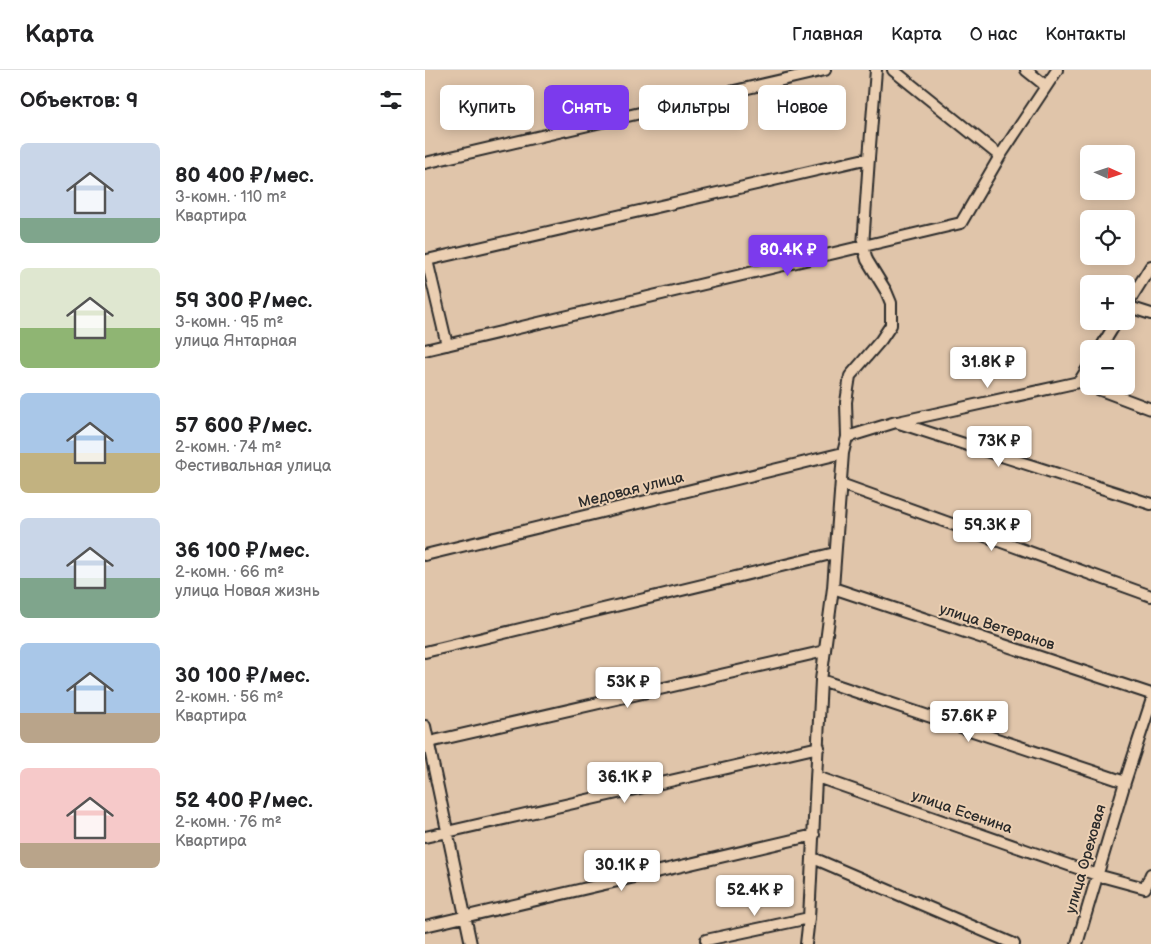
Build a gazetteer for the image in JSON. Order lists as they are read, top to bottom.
{
  "streets": {
    "street": [
      "Медовая улица",
      "улица Ветеранов",
      "улица Есенина",
      "улица Ореховая"
    ]
  },
  "crossings": [
    ["улица Есенина", "улица Ореховая"]
  ],
  "north": "right",
  "page": {
    "header": "Карта",
    "nav": [
      "Главная",
      "Карта",
      "О нас",
      "Контакты"
    ],
    "heading": "Объектов: 9",
    "chip": [
      "Купить",
      "Снять",
      "Фильтры",
      "Новое"
    ],
    "list": [
      {
        "name": "80 400 ₽/мес.",
        "note": "3-комн. · 110 m² · Квартира"
      },
      {
        "name": "59 300 ₽/мес.",
        "note": "3-комн. · 95 m² · улица Янтарная"
      },
      {
        "name": "57 600 ₽/мес.",
        "note": "2-комн. · 74 m² · Фестивальная улица"
      },
      {
        "name": "36 100 ₽/мес.",
        "note": "2-комн. · 66 m² · улица Новая жизнь"
      },
      {
        "name": "30 100 ₽/мес.",
        "note": "2-комн. · 56 m² · Квартира"
      },
      {
        "name": "52 400 ₽/мес.",
        "note": "2-комн. · 76 m² · Квартира"
      }
    ],
    "map_buttons": ["+", "−"],
    "price": [
      "80.4K ₽",
      "31.8K ₽",
      "73K ₽",
      "59.3K ₽",
      "53K ₽",
      "57.6K ₽",
      "36.1K ₽",
      "30.1K ₽",
      "52.4K ₽"
    ]
  }
}
